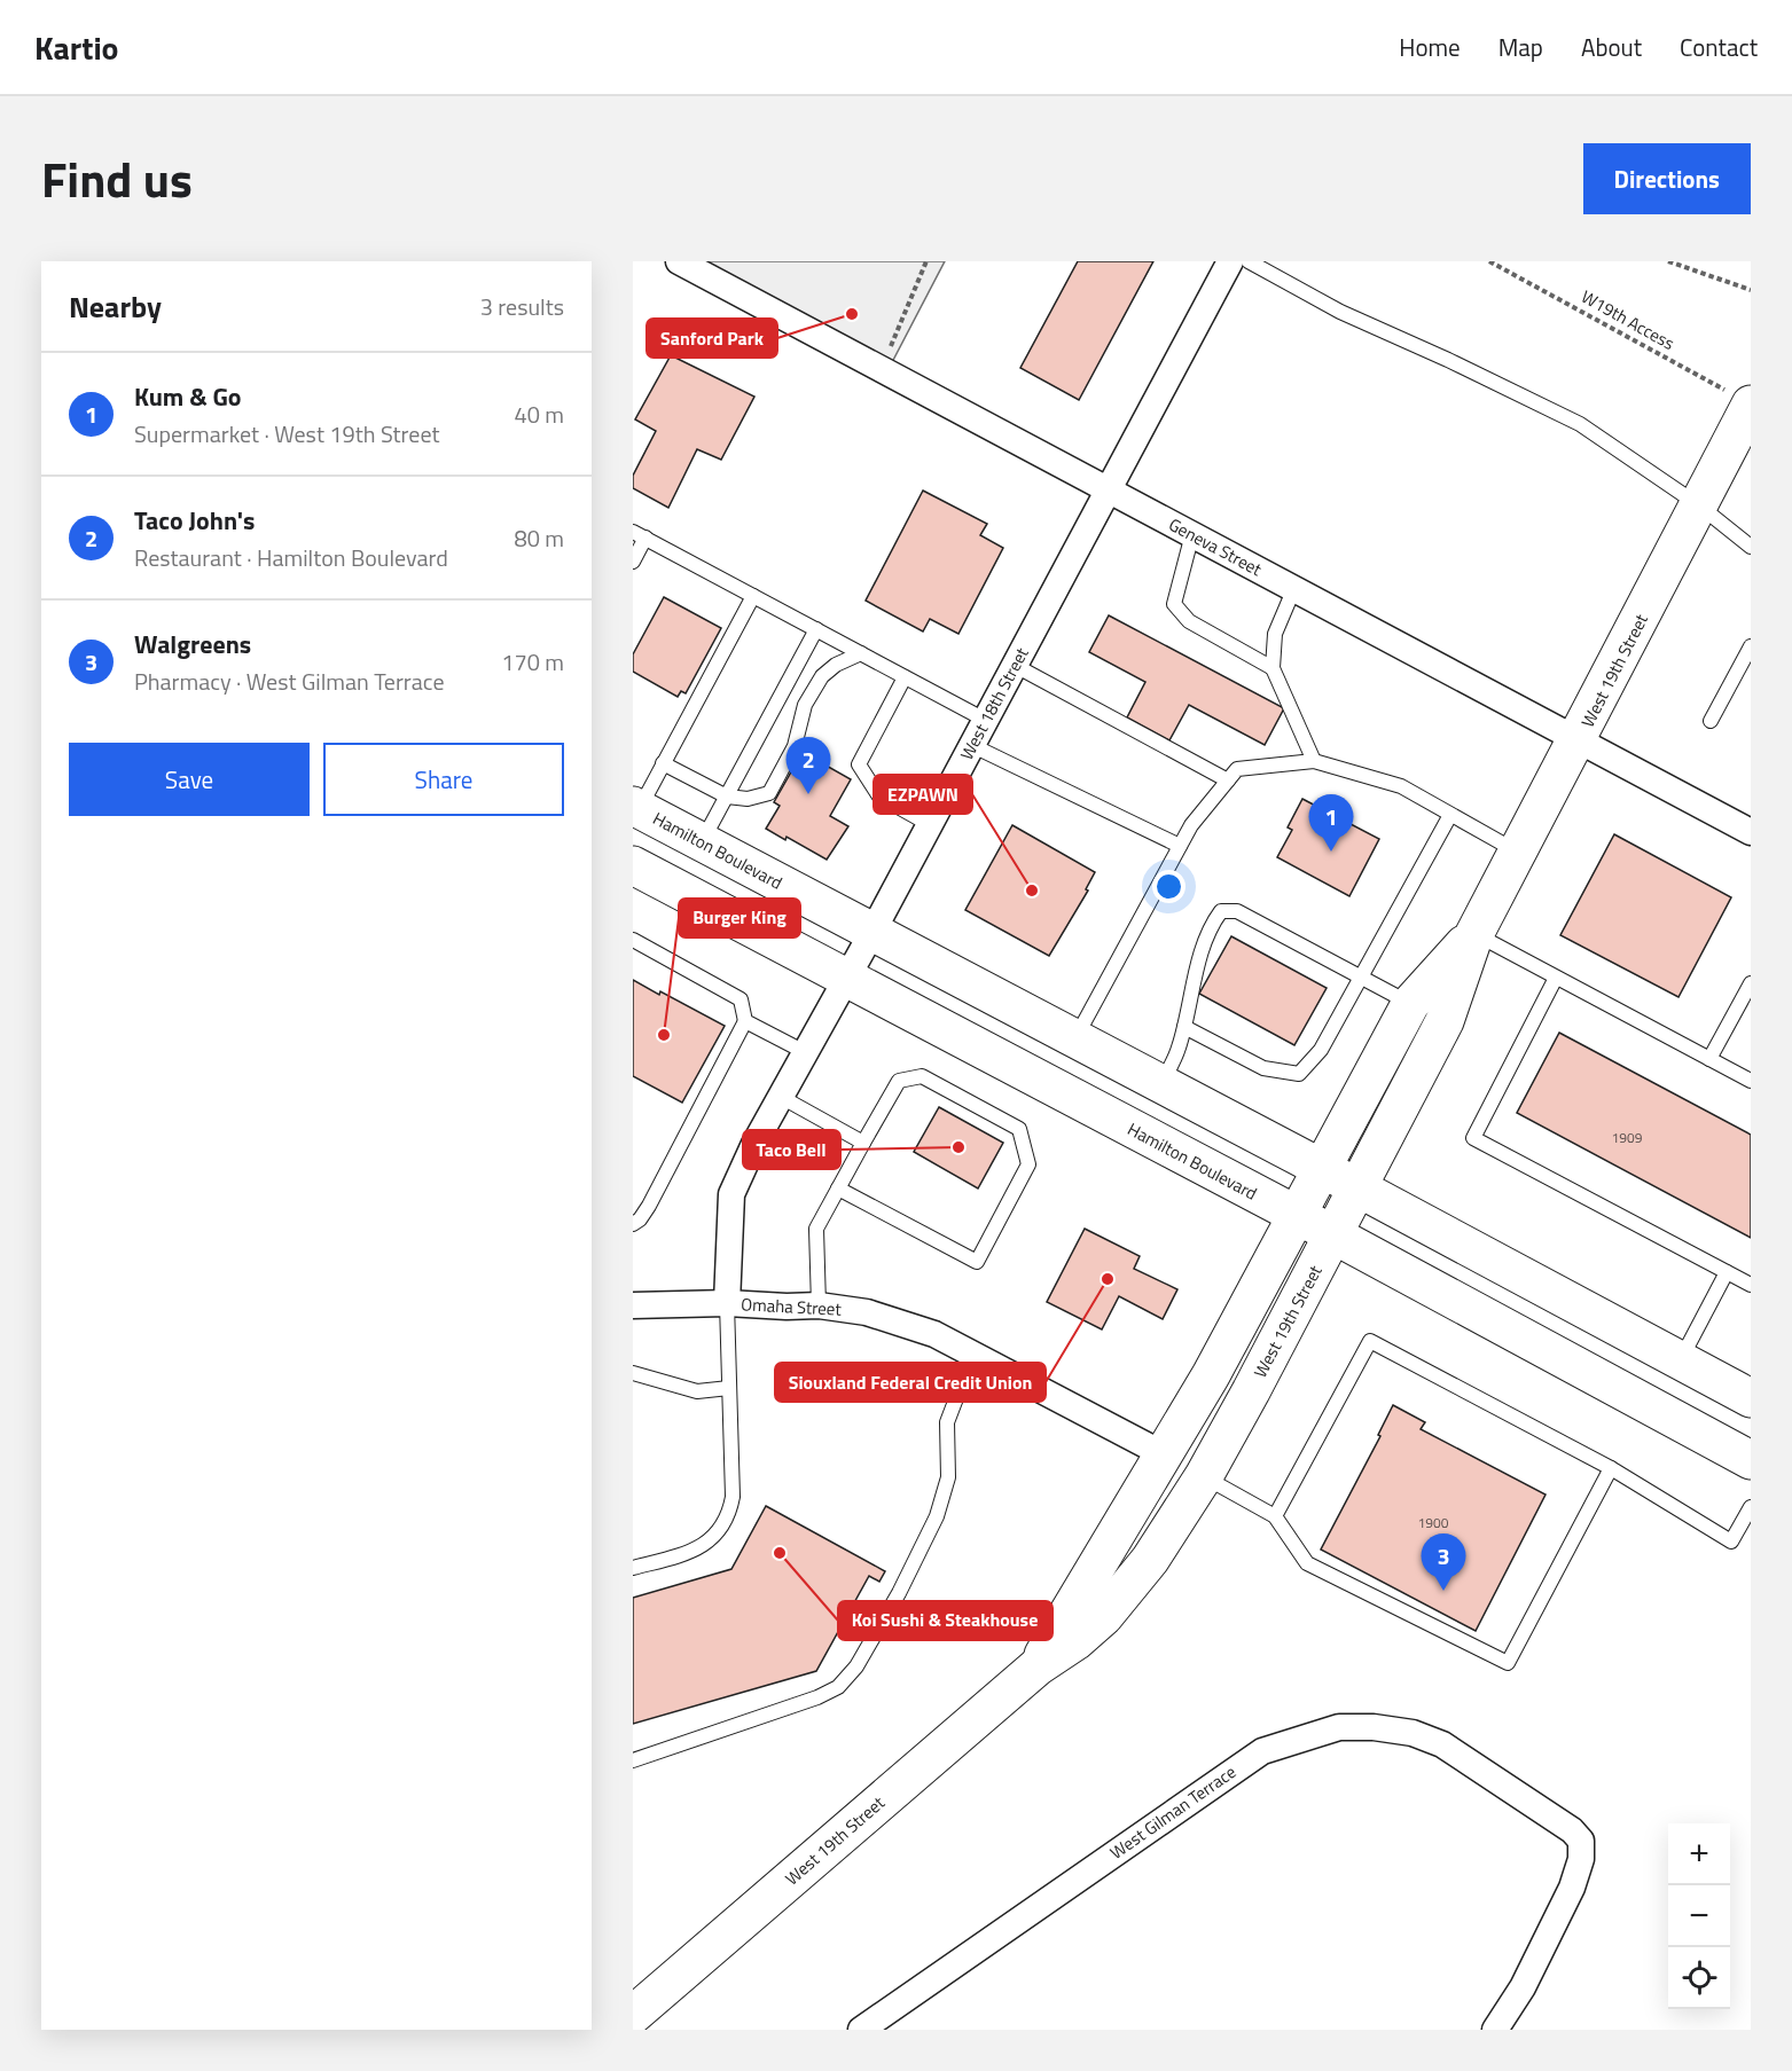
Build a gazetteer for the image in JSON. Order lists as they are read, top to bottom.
{
  "streets": {
    "main road": ["West 19th Street", "Hamilton Boulevard"],
    "street": [
      "Geneva Street",
      "West 18th Street",
      "Omaha Street",
      "West Gilman Terrace"
    ],
    "path": ["W19th Access"]
  },
  "crossings": [
    ["W19th Access", "West 19th Street"],
    ["Geneva Street", "West 19th Street"],
    ["Geneva Street", "West 18th Street"],
    ["West 19th Street", "Hamilton Boulevard"],
    ["West 19th Street", "Omaha Street"],
    ["West 18th Street", "Hamilton Boulevard"],
    ["West 18th Street", "Omaha Street"]
  ],
  "places": [
    "Sanford Park",
    "EZPAWN",
    "Burger King",
    "Taco Bell",
    "Siouxland Federal Credit Union",
    "Koi Sushi & Steakhouse"
  ],
  "house_numbers": ["1909", "1900"],
  "page": {
    "header": "Kartio",
    "nav": [
      "Home",
      "Map",
      "About",
      "Contact"
    ],
    "title": "Find us",
    "buttons": [
      "Directions",
      ["Save", "Share"]
    ],
    "heading": ["Nearby", "3 results"],
    "list": [
      {
        "mark": "1",
        "name": "Kum & Go",
        "note": "Supermarket · West 19th Street",
        "value": "40 m"
      },
      {
        "mark": "2",
        "name": "Taco John's",
        "note": "Restaurant · Hamilton Boulevard",
        "value": "80 m"
      },
      {
        "mark": "3",
        "name": "Walgreens",
        "note": "Pharmacy · West Gilman Terrace",
        "value": "170 m"
      }
    ],
    "pins": ["2", "1", "3"],
    "map_buttons": ["+", "−"]
  }
}
